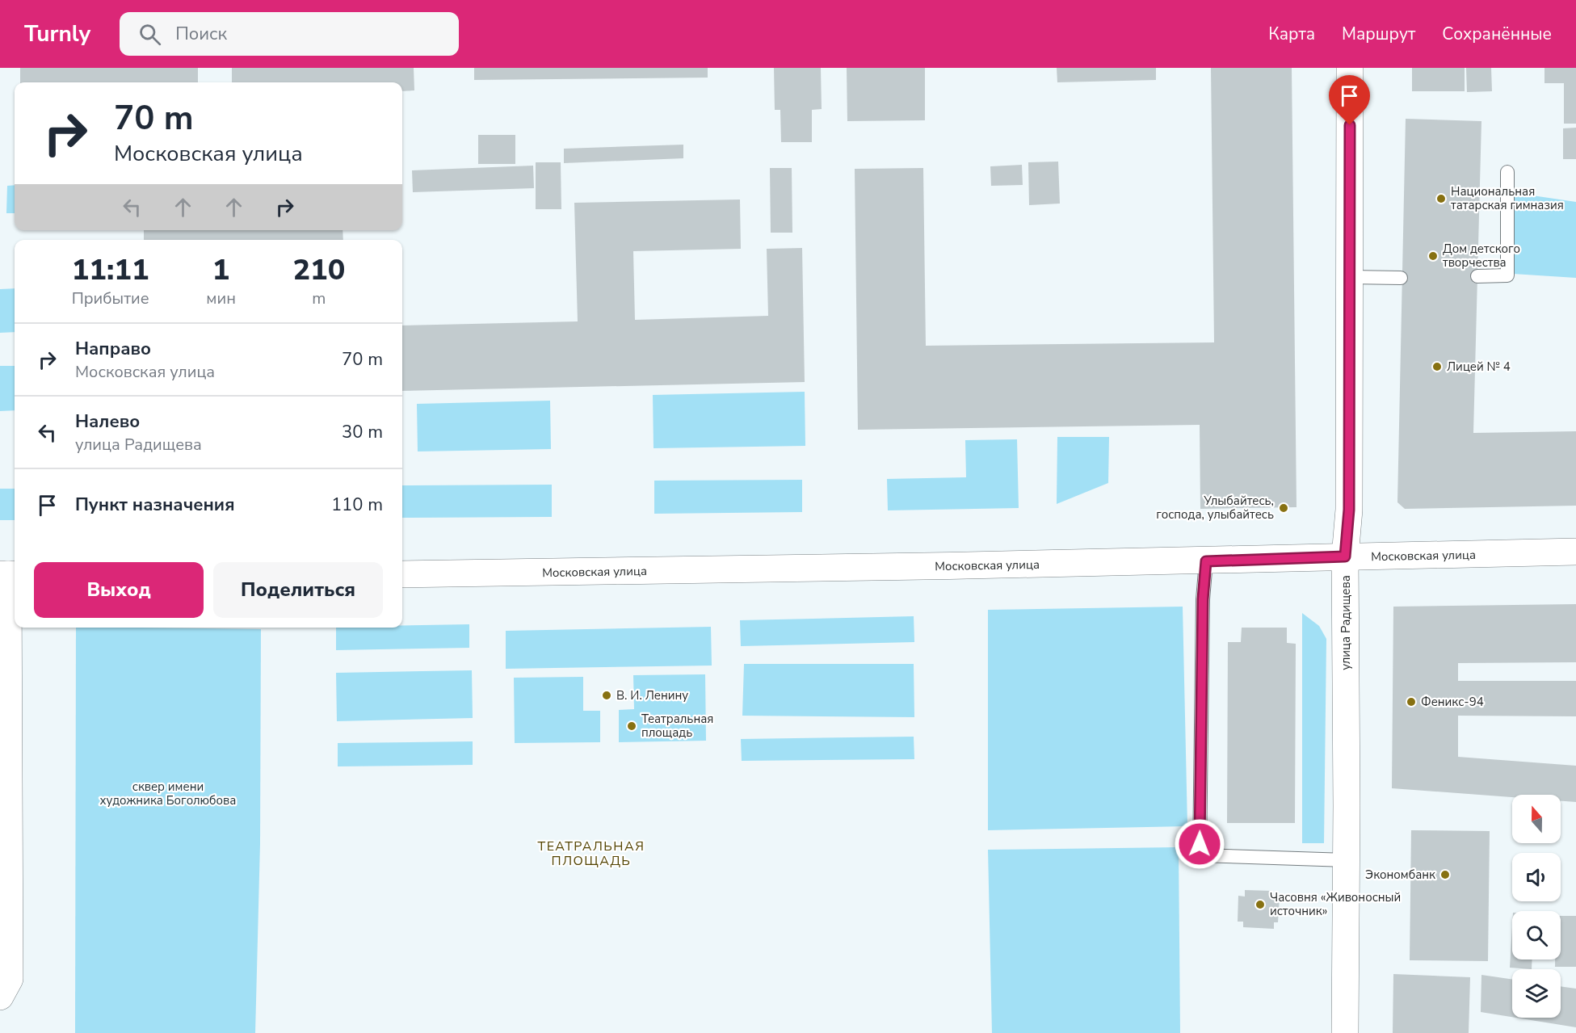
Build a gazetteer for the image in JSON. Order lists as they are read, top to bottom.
{
  "streets": {
    "street": ["Московская улица", "улица Радищева"]
  },
  "crossings": [
    ["Московская улица", "улица Радищева"]
  ],
  "districts": ["ТЕАТРАЛЬНАЯ ПЛОЩАДЬ"],
  "parks": ["сквер имени художника Боголюбова"],
  "places": [
    "Национальная татарская гимназия",
    "Дом детского творчества",
    "Лицей № 4",
    "Улыбайтесь, господа, улыбайтесь",
    "В. И. Ленину",
    "Феникс-94",
    "Театральная площадь",
    "Экономбанк",
    "Часовня «Живоносный источник»"
  ],
  "north": "top",
  "page": {
    "header": "Turnly",
    "search": "Поиск",
    "nav": ["Карта", "Маршрут", "Сохранённые"],
    "turn": ["70 m", "Московская улица"],
    "eta": [
      "11:11",
      "Прибытие",
      "1",
      "мин",
      "210",
      "m"
    ],
    "list": [
      {
        "name": "Направо",
        "note": "Московская улица",
        "value": "70 m"
      },
      {
        "name": "Налево",
        "note": "улица Радищева",
        "value": "30 m"
      },
      {
        "name": "Пункт назначения",
        "value": "110 m"
      }
    ],
    "buttons": ["Выход", "Поделиться"]
  }
}
